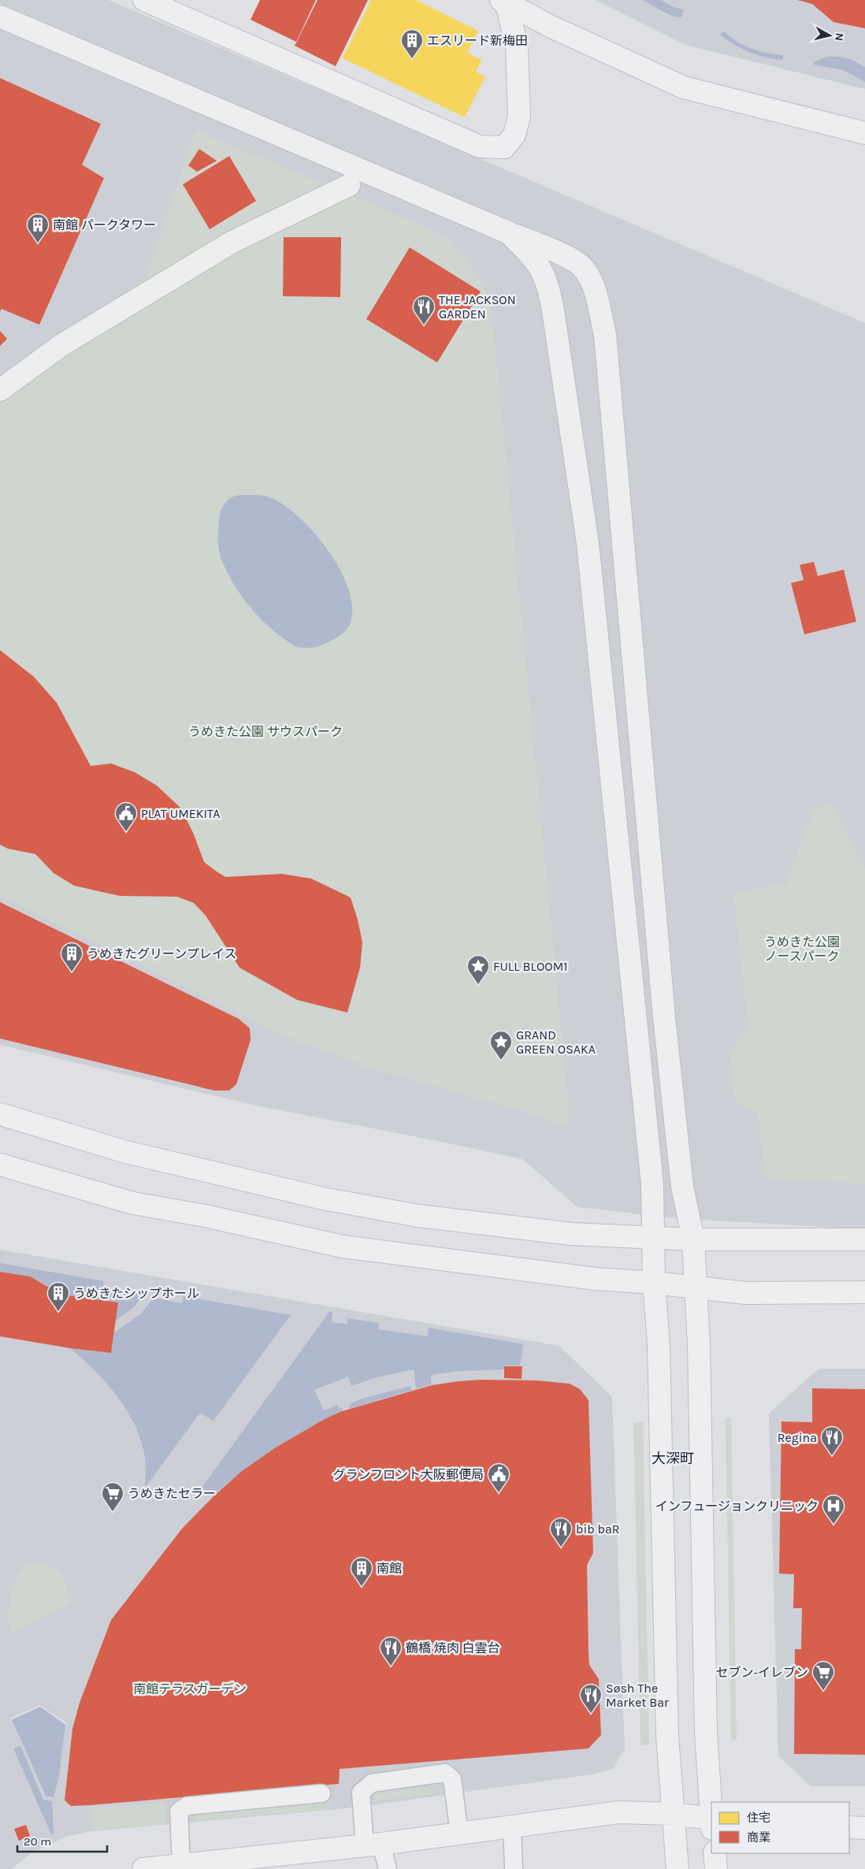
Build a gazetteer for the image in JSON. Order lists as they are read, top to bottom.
{
  "districts": ["大深町"],
  "parks": ["うめきた公園 サウスパーク", "うめきた公園 ノースパーク", "南館テラスガーデン"],
  "places": {
    "building": [
      "エスリード新梅田",
      "南館 パークタワー",
      "うめきたグリーンプレイス",
      "うめきたシップホール",
      "南館"
    ],
    "restaurant": [
      "THE JACKSON GARDEN",
      "Regina",
      "bib baR",
      "鶴橋 焼肉 白雲台",
      "Søsh The Market Bar"
    ],
    "public building": ["PLAT UMEKITA", "グランフロント大阪郵便局"],
    "place": ["FULL BLOOM1", "GRAND GREEN OSAKA"],
    "supermarket": ["うめきたセラー", "セブン-イレブン"],
    "hospital": ["インフュージョンクリニック"]
  },
  "legend": ["住宅", "商業"],
  "scale_bar": "20 m",
  "north": "right"
}
